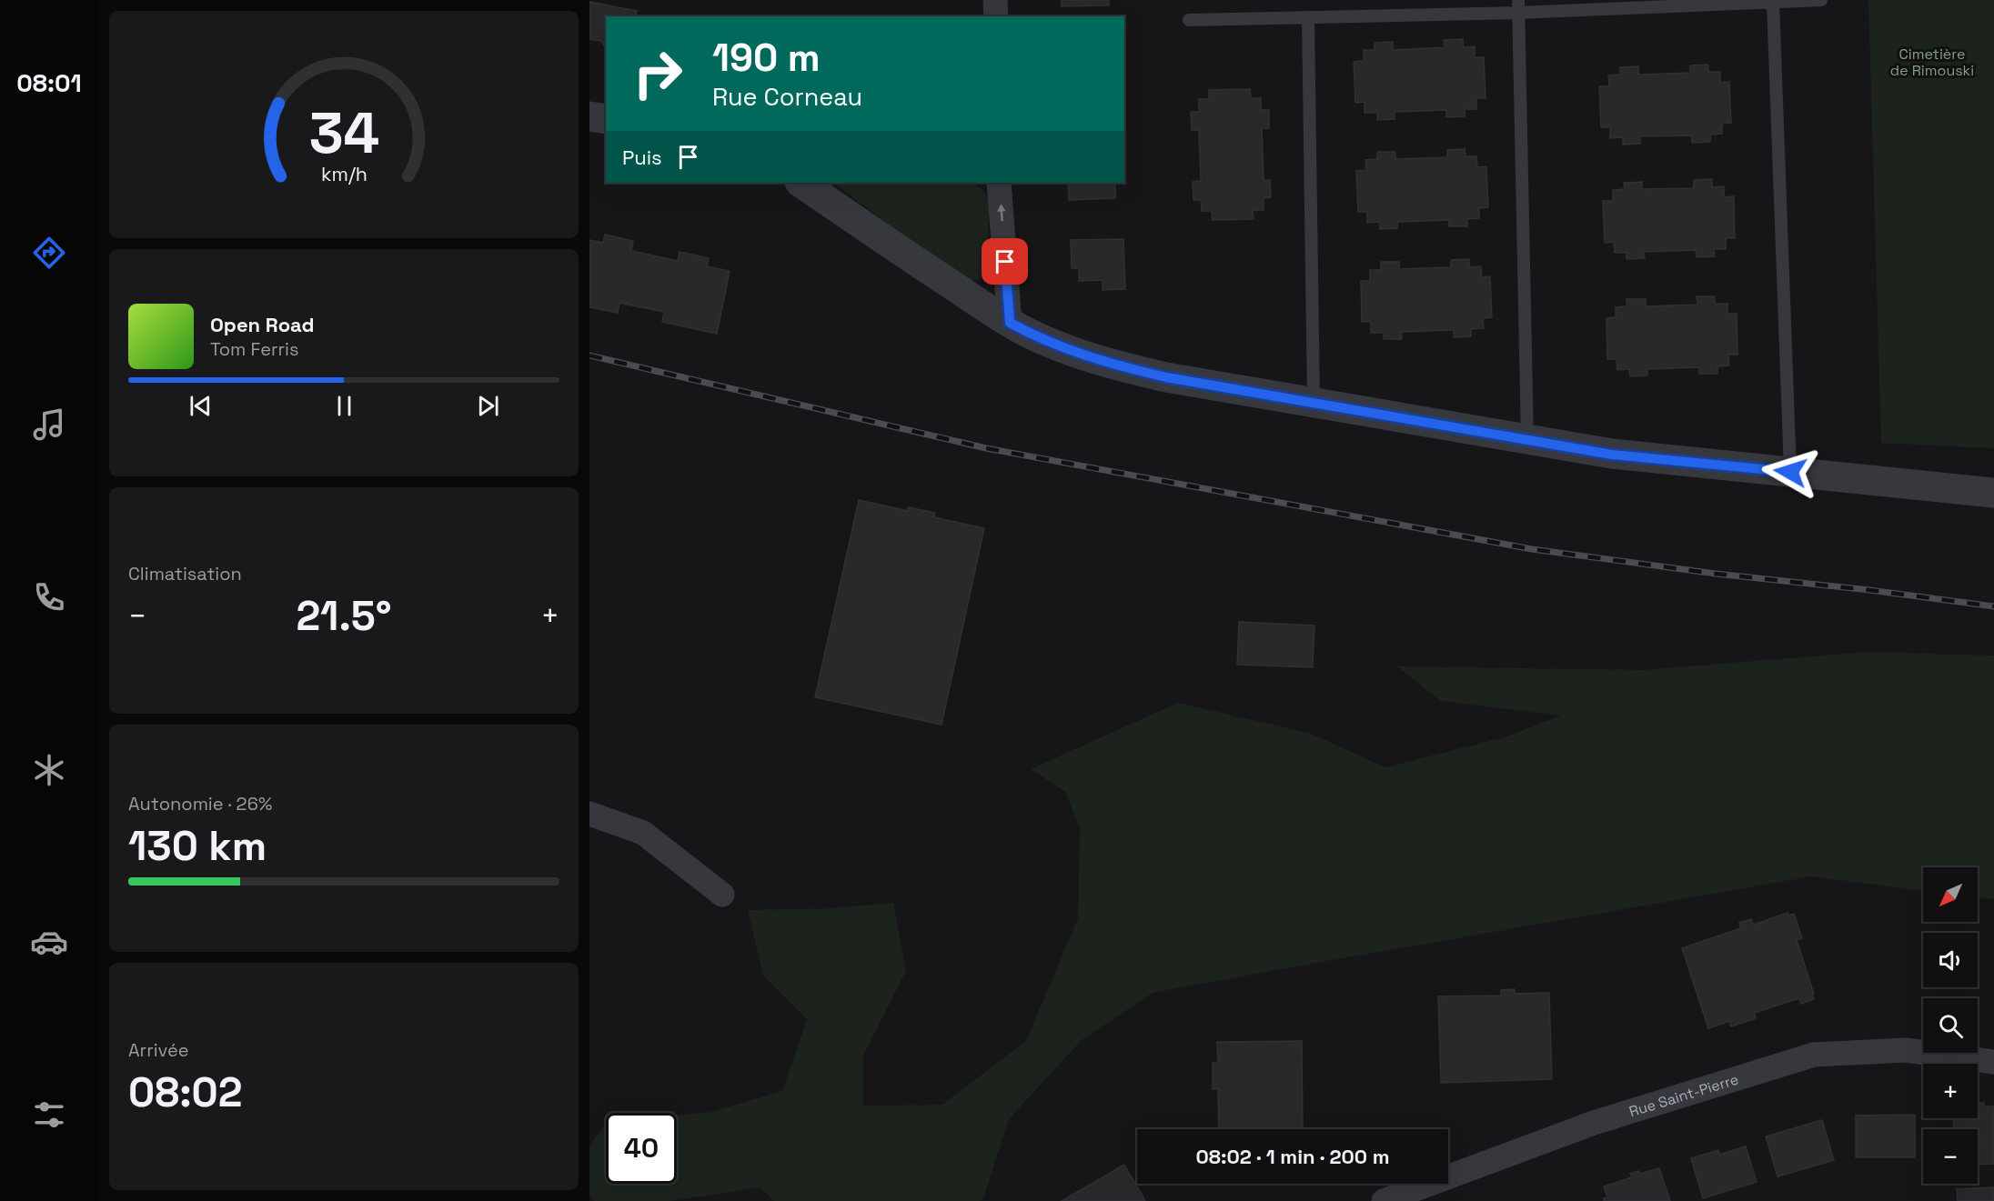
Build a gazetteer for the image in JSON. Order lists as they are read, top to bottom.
{
  "streets": {
    "street": ["Rue Saint-Pierre"]
  },
  "parks": ["Cimetière de Rimouski"],
  "north": "bottom left",
  "page": {
    "tabs": "08:01",
    "turn": ["190 m", "Rue Corneau"],
    "then": "Puis",
    "song": ["Open Road", "Tom Ferris"],
    "tile": [
      "Climatisation",
      ["Autonomie · 26%", "130 km"],
      ["Arrivée", "08:02"]
    ],
    "heat": ["−", "21.5°", "+"],
    "map_buttons": ["+", "−"],
    "limit": "40",
    "trip": "08:02 · 1 min · 200 m",
    "gauge": ["34", "km/h"]
  }
}
